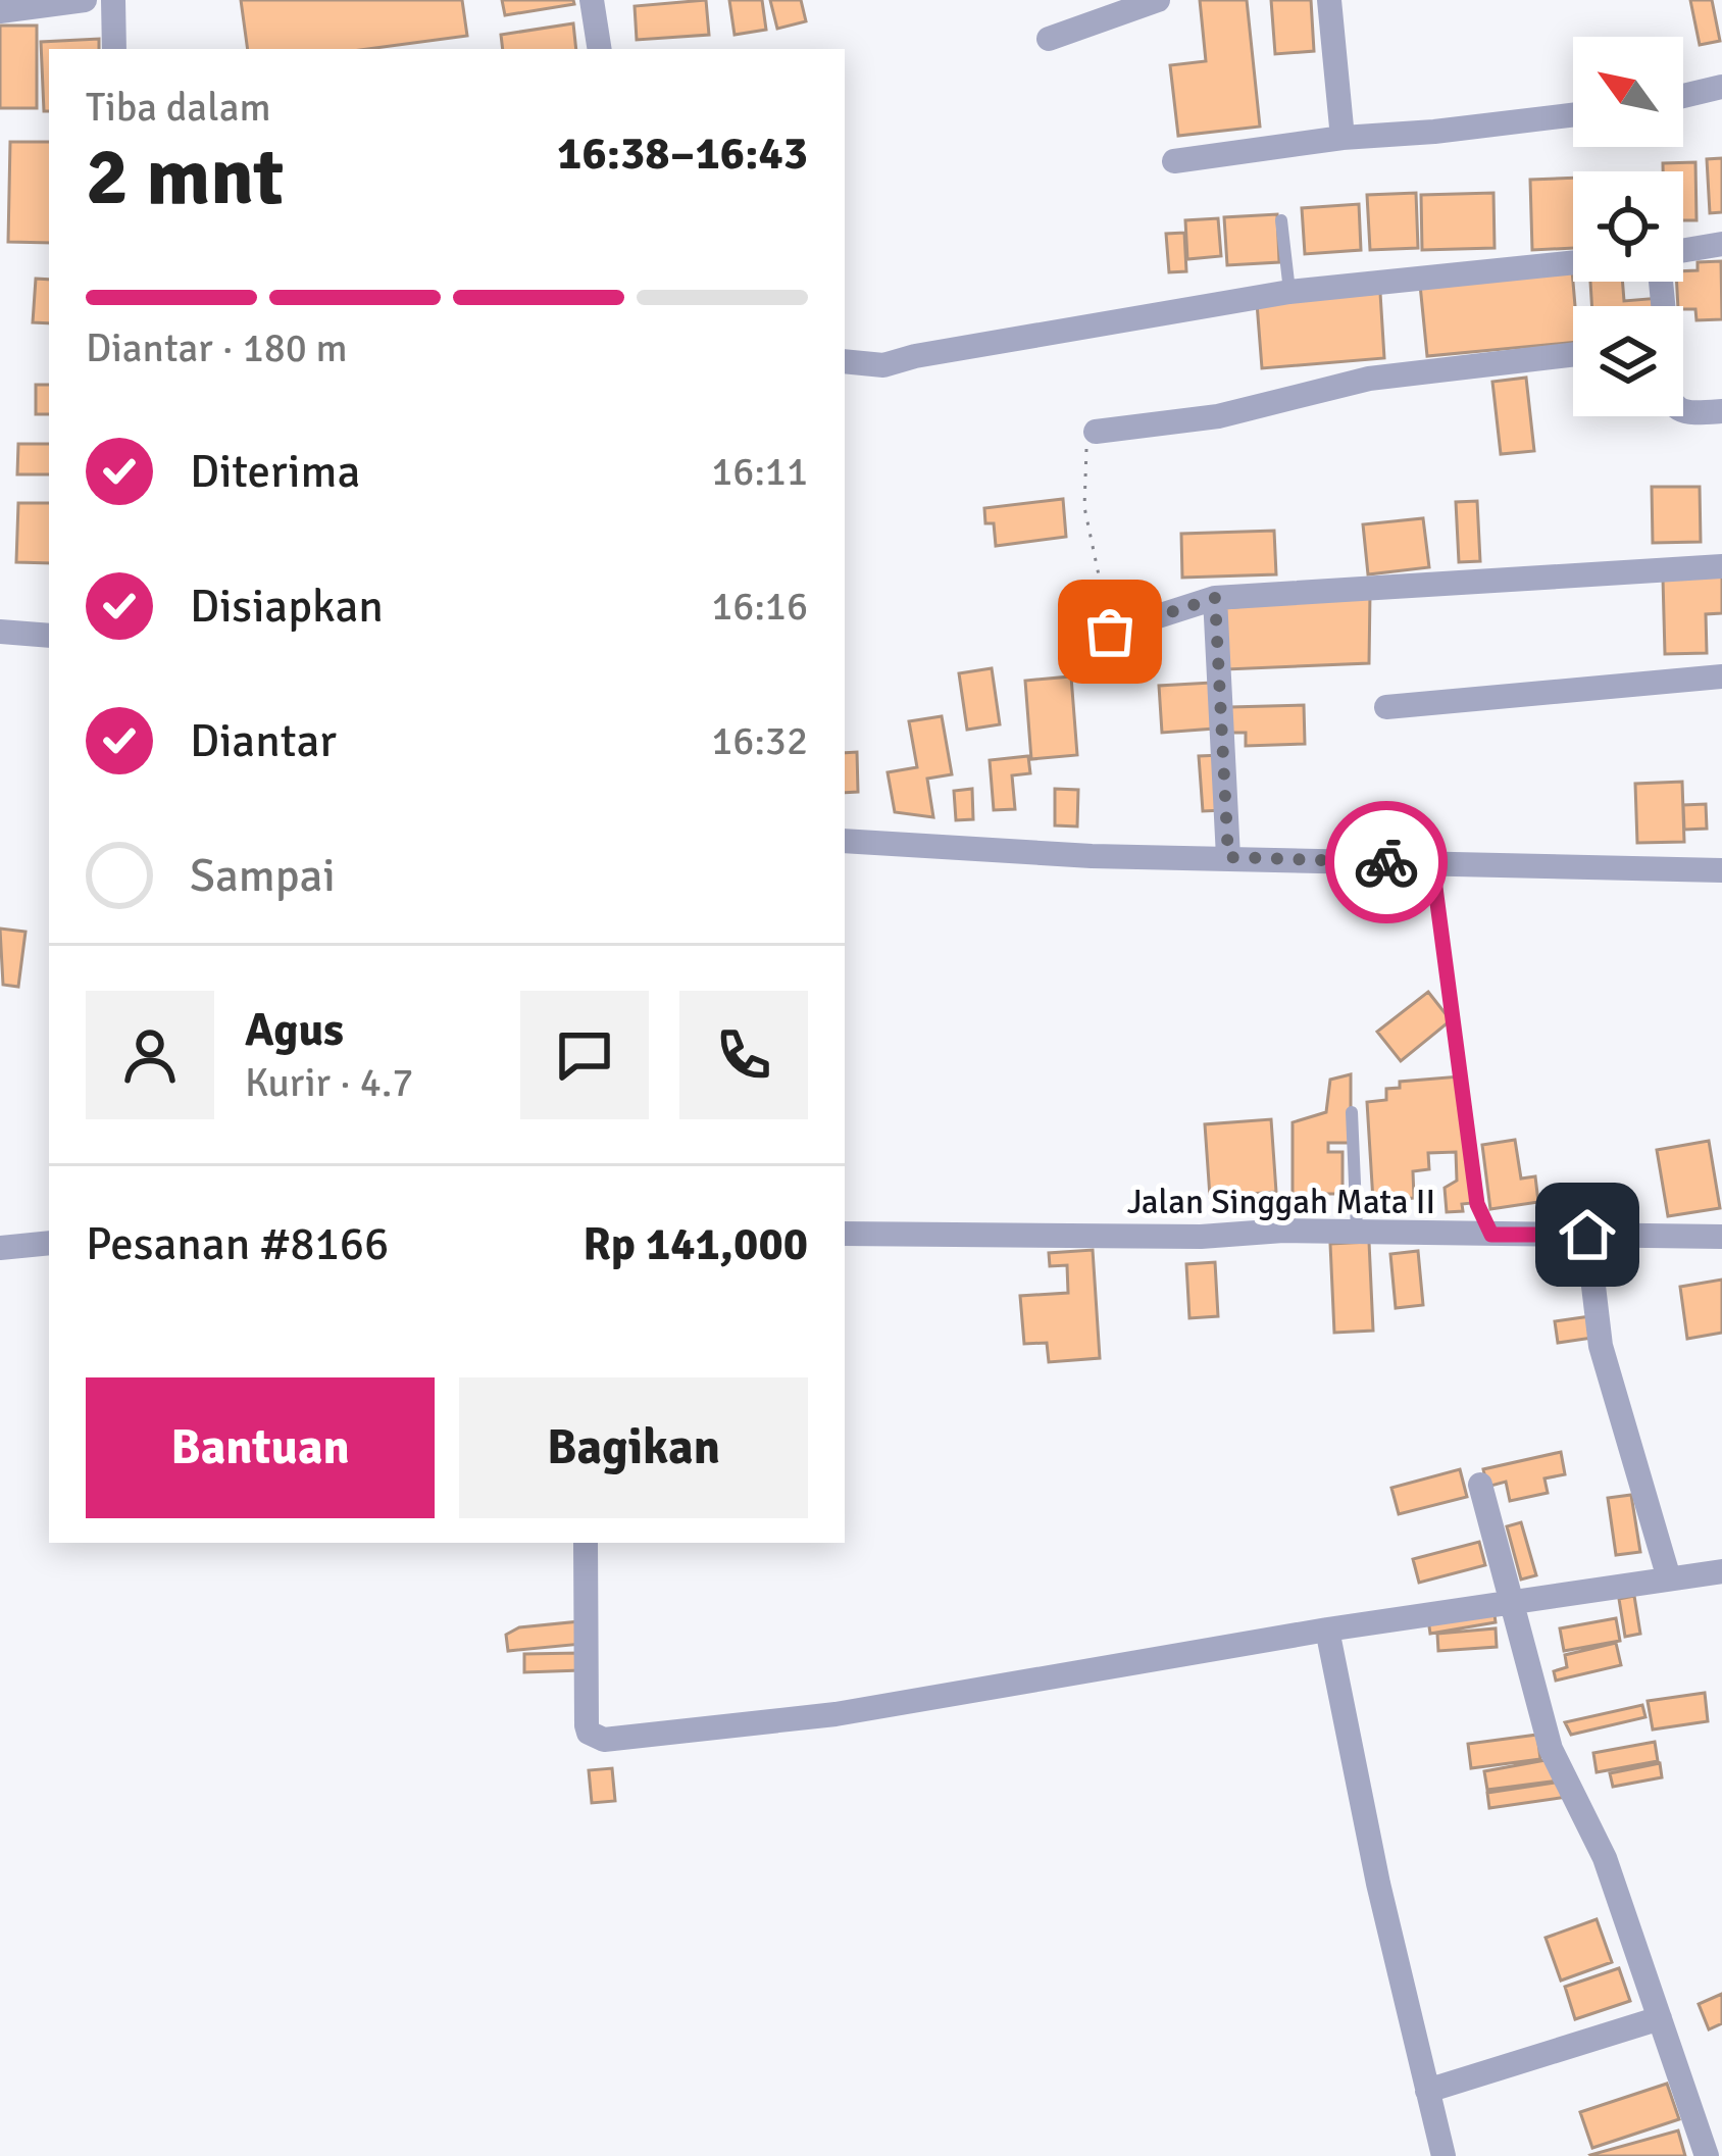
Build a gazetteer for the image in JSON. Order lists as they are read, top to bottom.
{
  "streets": {
    "street": ["Jalan Singgah Mata II"]
  },
  "north": "top left",
  "page": {
    "heading": ["2 mnt", "Tiba dalam", "16:38–16:43"],
    "panel": [
      "Agus",
      "Kurir · 4.7",
      "Pesanan #8166",
      "Rp 141,000"
    ],
    "bar": "Diantar · 180 m",
    "list": [
      ["Diterima", "16:11"],
      ["Disiapkan", "16:16"],
      ["Diantar", "16:32"],
      "Sampai"
    ],
    "buttons": ["Bantuan", "Bagikan"]
  }
}
